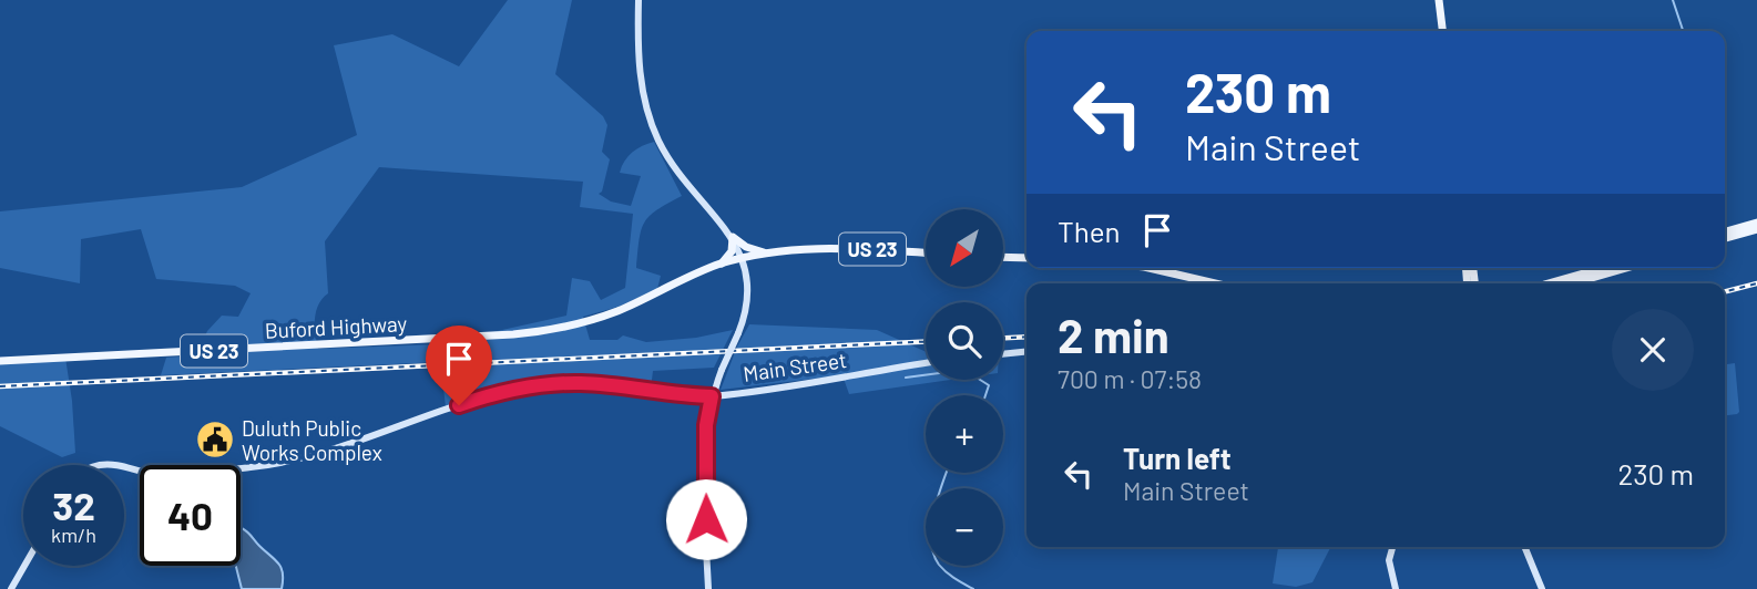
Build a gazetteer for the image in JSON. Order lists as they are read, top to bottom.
{
  "streets": {
    "main road": ["US 23", "Buford Highway"],
    "street": ["Main Street"]
  },
  "places": {
    "public building": ["Duluth Public Works Complex"]
  },
  "north": "bottom left",
  "page": {
    "turn": ["230 m", "Main Street"],
    "then": "Then",
    "map_buttons": ["+", "−"],
    "heading": ["2 min", "700 m · 07:58"],
    "list": [
      {
        "name": "Turn left",
        "note": "Main Street",
        "value": "230 m"
      }
    ],
    "speed": "32 km/h",
    "limit": "40"
  }
}
